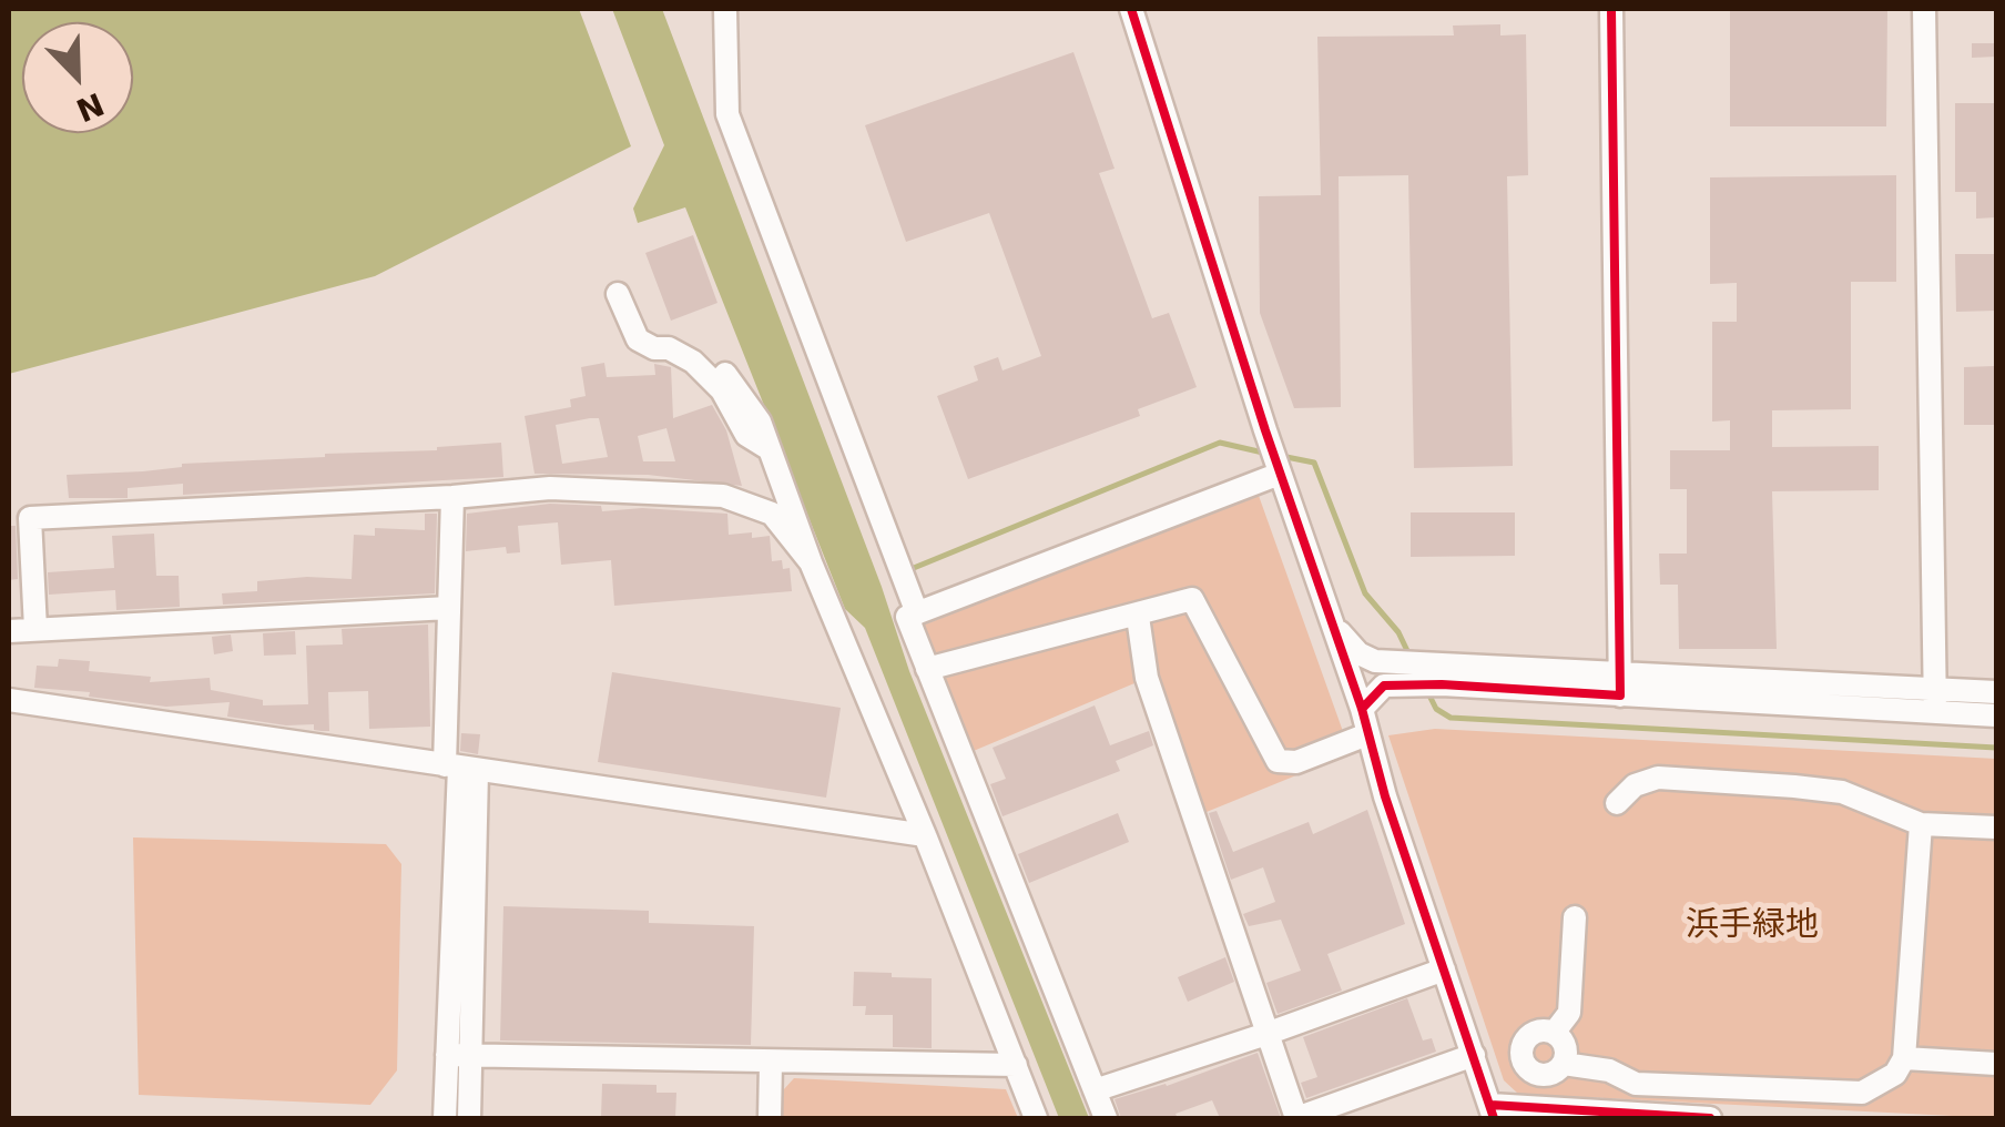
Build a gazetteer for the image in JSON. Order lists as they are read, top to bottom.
{
  "parks": ["浜手緑地"],
  "north": "bottom right"
}
